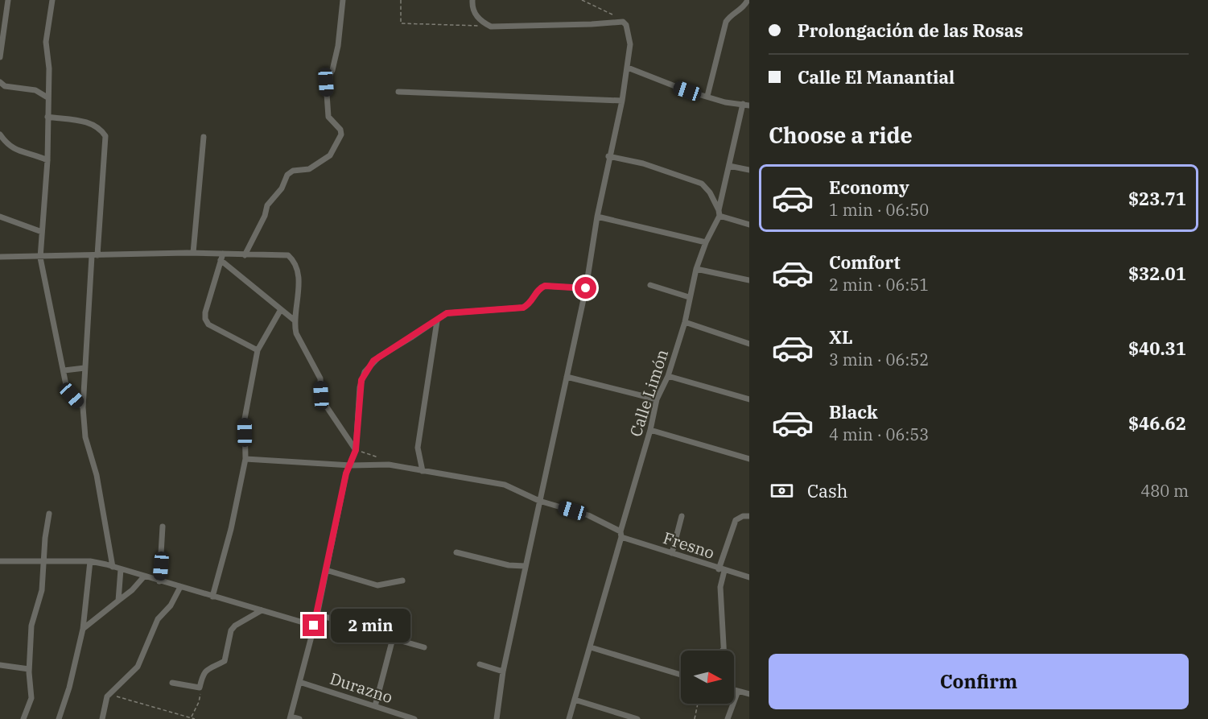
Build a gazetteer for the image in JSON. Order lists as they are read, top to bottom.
{
  "streets": {
    "street": ["Calle Limón", "Fresno", "Durazno"]
  },
  "crossings": [
    ["Calle Limón", "Fresno"]
  ],
  "north": "right",
  "page": {
    "banner": ["Prolongación de las Rosas", "Calle El Manantial"],
    "heading": "Choose a ride",
    "list": [
      {
        "name": "Economy",
        "note": "1 min · 06:50",
        "value": "$23.71"
      },
      {
        "name": "Comfort",
        "note": "2 min · 06:51",
        "value": "$32.01"
      },
      {
        "name": "XL",
        "note": "3 min · 06:52",
        "value": "$40.31"
      },
      {
        "name": "Black",
        "note": "4 min · 06:53",
        "value": "$46.62"
      }
    ],
    "pay": ["Cash", "480 m"],
    "bubble": "2 min",
    "buttons": "Confirm"
  }
}
